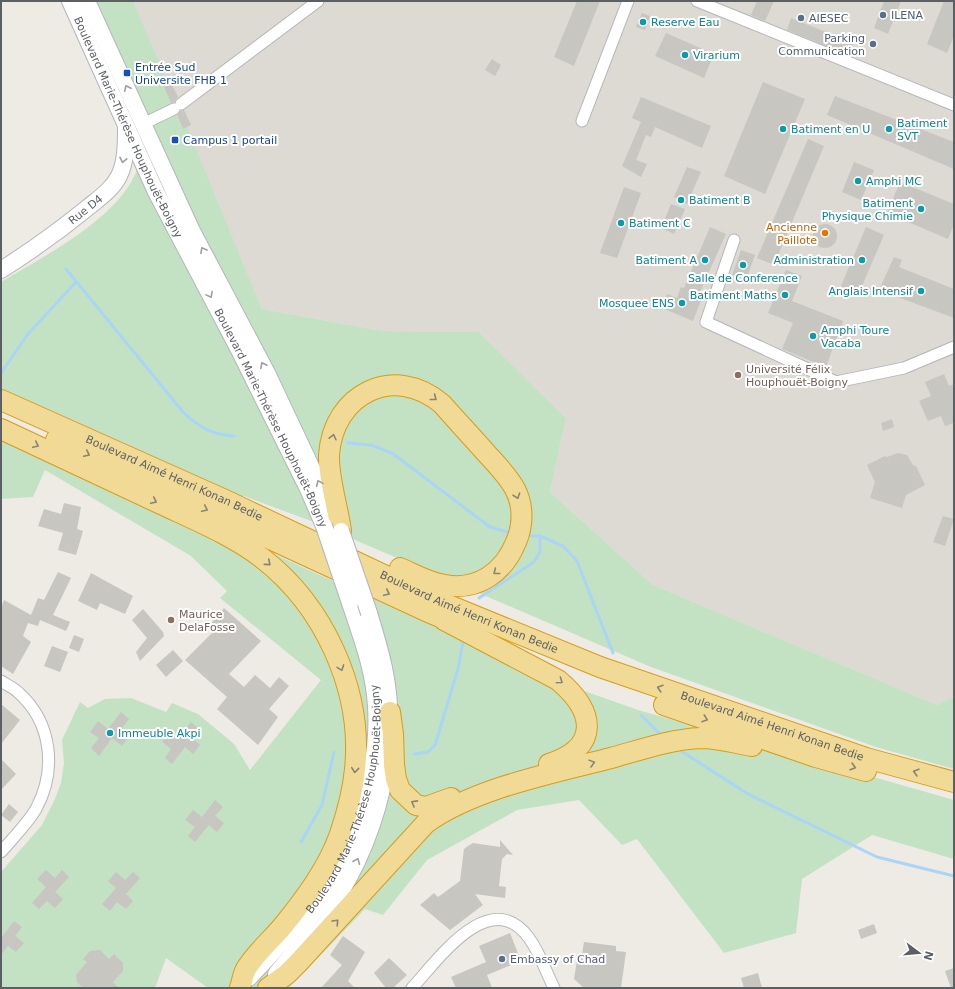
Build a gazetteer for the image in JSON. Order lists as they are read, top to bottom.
{
  "streets": {
    "highway": ["Boulevard Aimé Henri Konan Bedie"],
    "main road": ["Boulevard Marie-Thérèse Houphouët-Boigny", "Rue D4"]
  },
  "crossings": [
    ["Boulevard Marie-Thérèse Houphouët-Boigny", "Rue D4"]
  ],
  "one_way": ["Rue D4"],
  "places": {
    "other": [
      "ILENA",
      "AIESEC",
      "Reserve Eau",
      "Parking Communication",
      "Virarium",
      "Batiment en U",
      "Batiment SVT",
      "Amphi MC",
      "Batiment B",
      "Batiment Physique Chimie",
      "Batiment C",
      "Ancienne Paillote",
      "Batiment A",
      "Administration",
      "Salle de Conference",
      "Anglais Intensif",
      "Batiment Maths",
      "Mosquee ENS",
      "Amphi Toure Vacaba",
      "Université Félix Houphouët-Boigny",
      "Maurice DelaFosse",
      "Immeuble Akpi",
      "Embassy of Chad"
    ],
    "transit": ["Entrée Sud Universite FHB 1", "Campus 1 portail"]
  },
  "north": "right"
}
